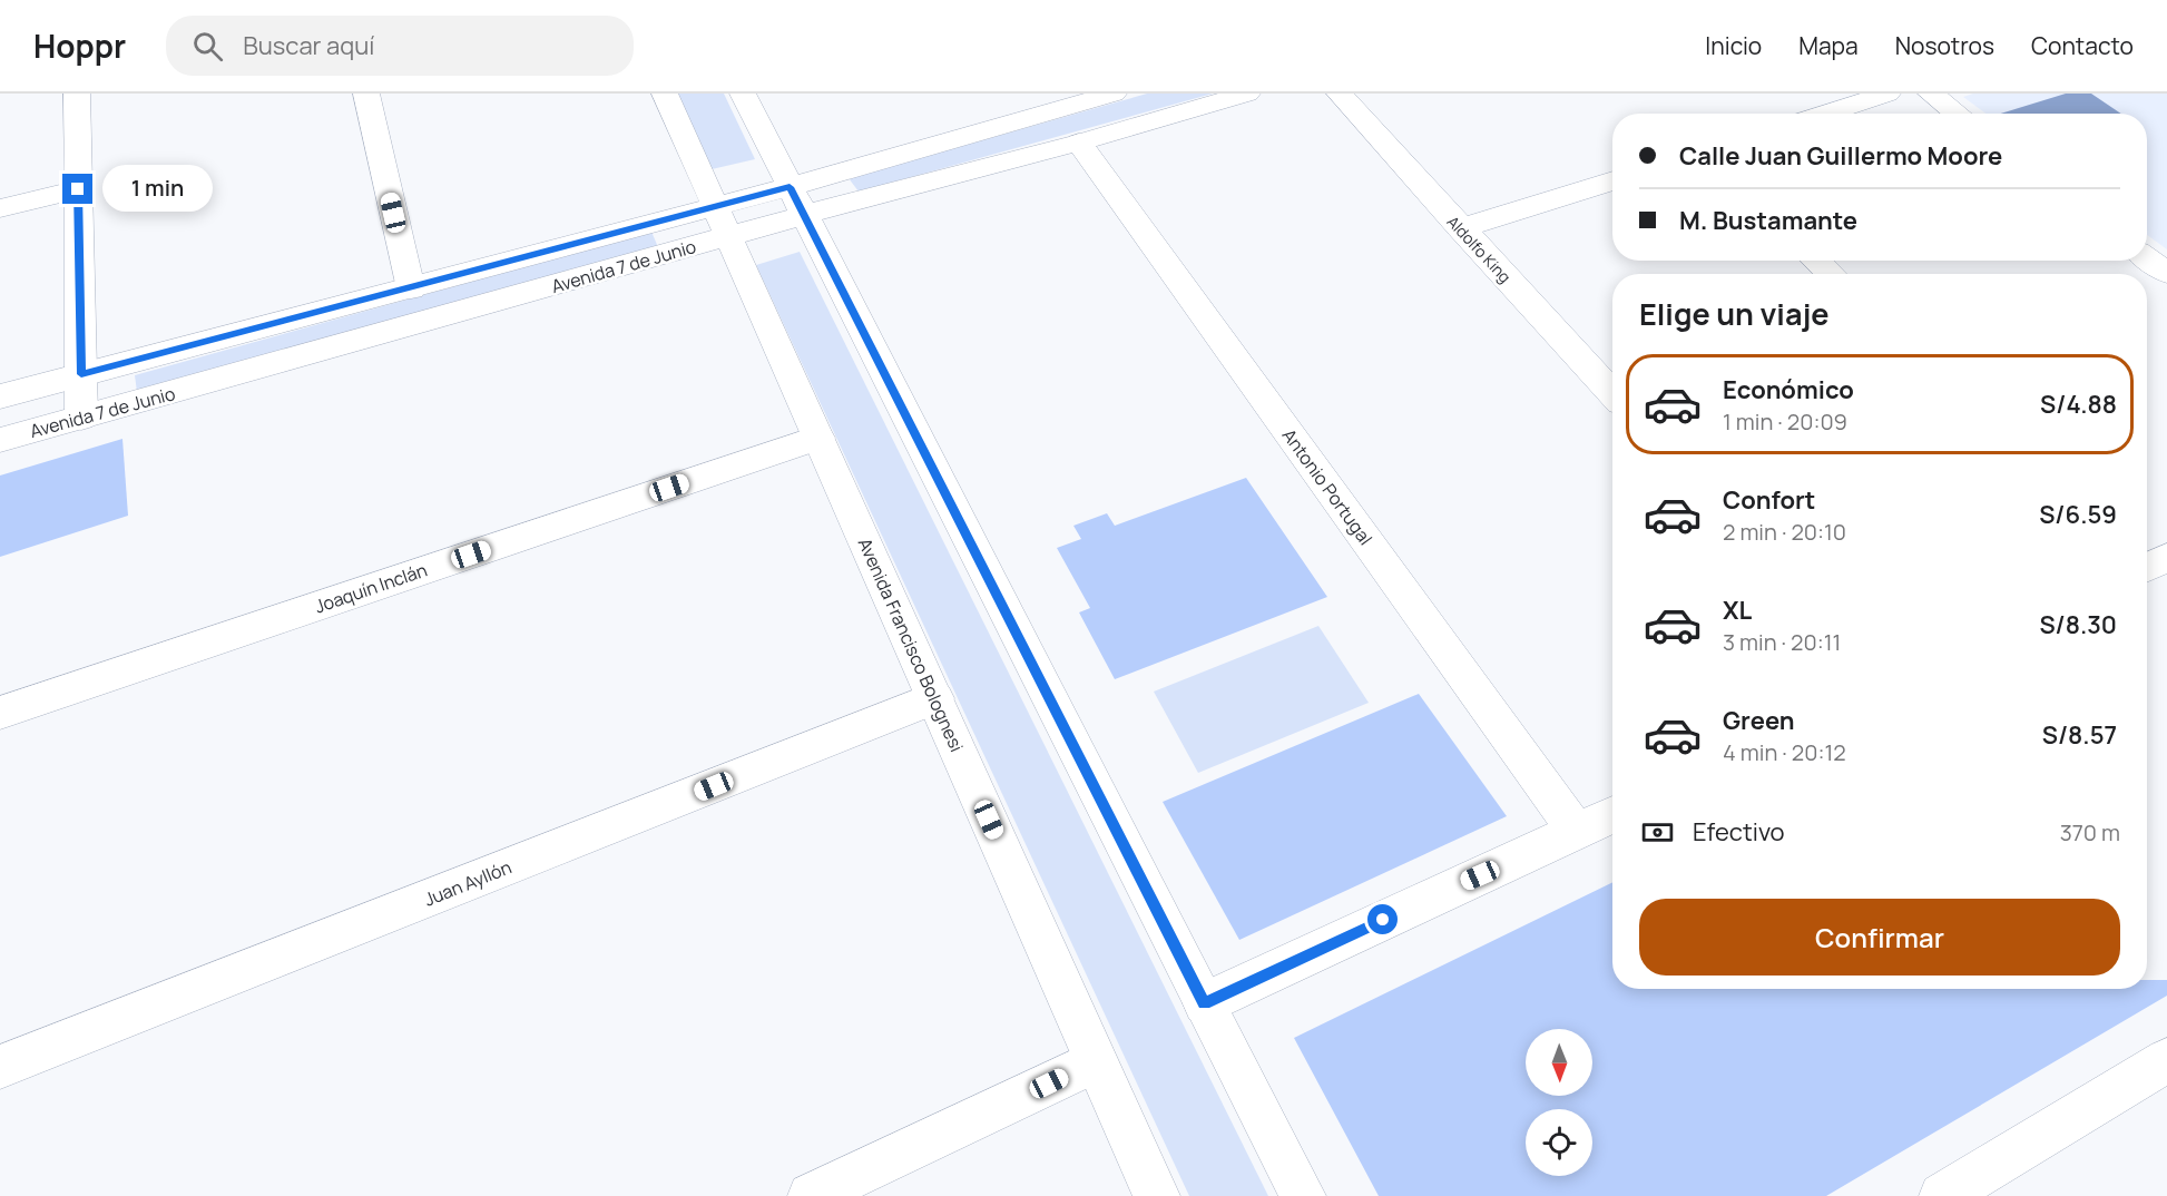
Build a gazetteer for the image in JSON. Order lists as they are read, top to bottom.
{
  "streets": {
    "street": [
      "Aldolfo King",
      "Avenida 7 de Junio",
      "Antonio Portugal",
      "Joaquín Inclán",
      "Avenida Francisco Bolognesi",
      "Juan Ayllón"
    ]
  },
  "crossings": [
    ["Avenida 7 de Junio", "Antonio Portugal"],
    ["Avenida 7 de Junio", "Avenida Francisco Bolognesi"],
    ["Joaquín Inclán", "Avenida Francisco Bolognesi"],
    ["Avenida Francisco Bolognesi", "Juan Ayllón"]
  ],
  "north": "bottom",
  "page": {
    "header": "Hoppr",
    "search": "Buscar aquí",
    "nav": [
      "Inicio",
      "Mapa",
      "Nosotros",
      "Contacto"
    ],
    "banner": ["Calle Juan Guillermo Moore", "M. Bustamante"],
    "bubble": "1 min",
    "heading": "Elige un viaje",
    "list": [
      {
        "name": "Económico",
        "note": "1 min · 20:09",
        "value": "S/4.88"
      },
      {
        "name": "Confort",
        "note": "2 min · 20:10",
        "value": "S/6.59"
      },
      {
        "name": "XL",
        "note": "3 min · 20:11",
        "value": "S/8.30"
      },
      {
        "name": "Green",
        "note": "4 min · 20:12",
        "value": "S/8.57"
      }
    ],
    "pay": ["Efectivo", "370 m"],
    "buttons": "Confirmar"
  }
}
